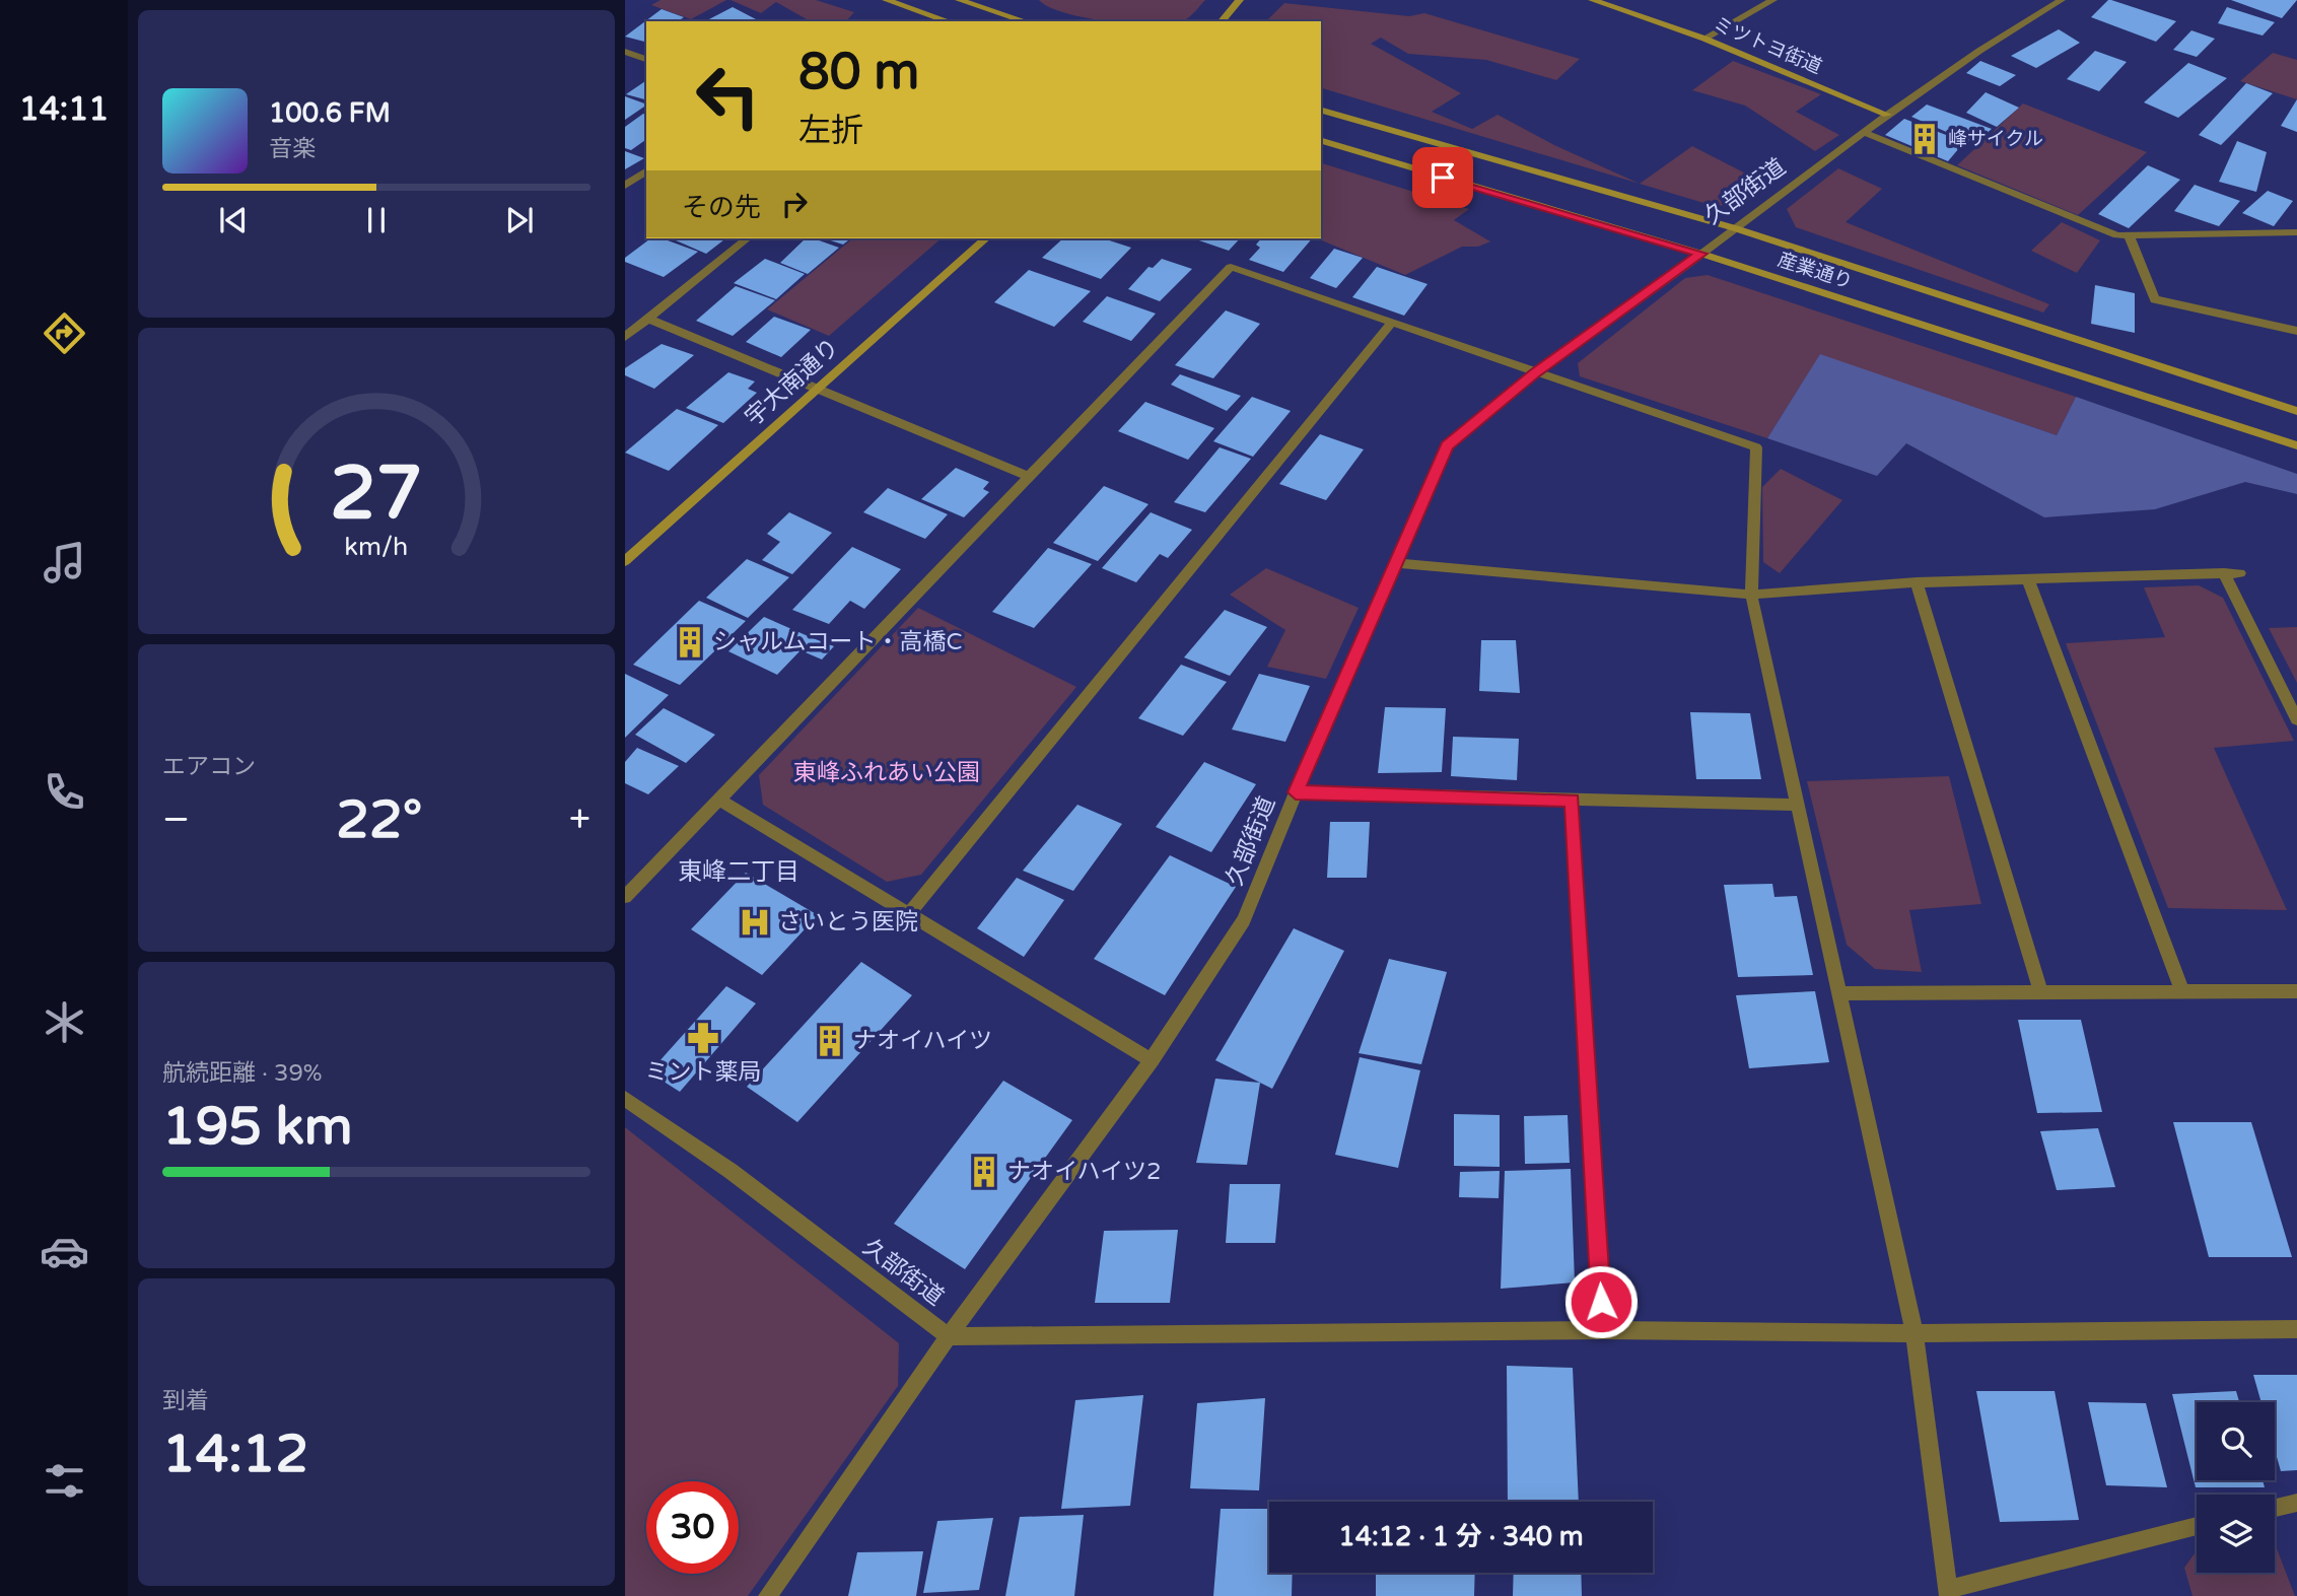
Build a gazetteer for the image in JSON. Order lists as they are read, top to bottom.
{
  "streets": {
    "street": [
      "ミツトヨ街道",
      "久部街道",
      "産業通り",
      "宇大南通り"
    ]
  },
  "crossings": [
    ["ミツトヨ街道", "久部街道"],
    ["久部街道", "産業通り"]
  ],
  "districts": ["東峰二丁目"],
  "parks": ["東峰ふれあい公園"],
  "places": {
    "building": [
      "峰サイクル",
      "シャルムコート・高橋C",
      "ナオイハイツ",
      "ナオイハイツ2"
    ],
    "hospital": ["さいとう医院"],
    "pharmacy": ["ミント薬局"]
  },
  "page": {
    "tabs": "14:11",
    "turn": ["80 m", "左折"],
    "song": ["100.6 FM", "音楽"],
    "then": "その先",
    "tile": [
      "エアコン",
      ["航続距離 · 39%", "195 km"],
      ["到着", "14:12"]
    ],
    "heat": ["−", "22°", "+"],
    "limit": "30",
    "trip": "14:12 · 1 分 · 340 m",
    "gauge": ["27", "km/h"]
  }
}
